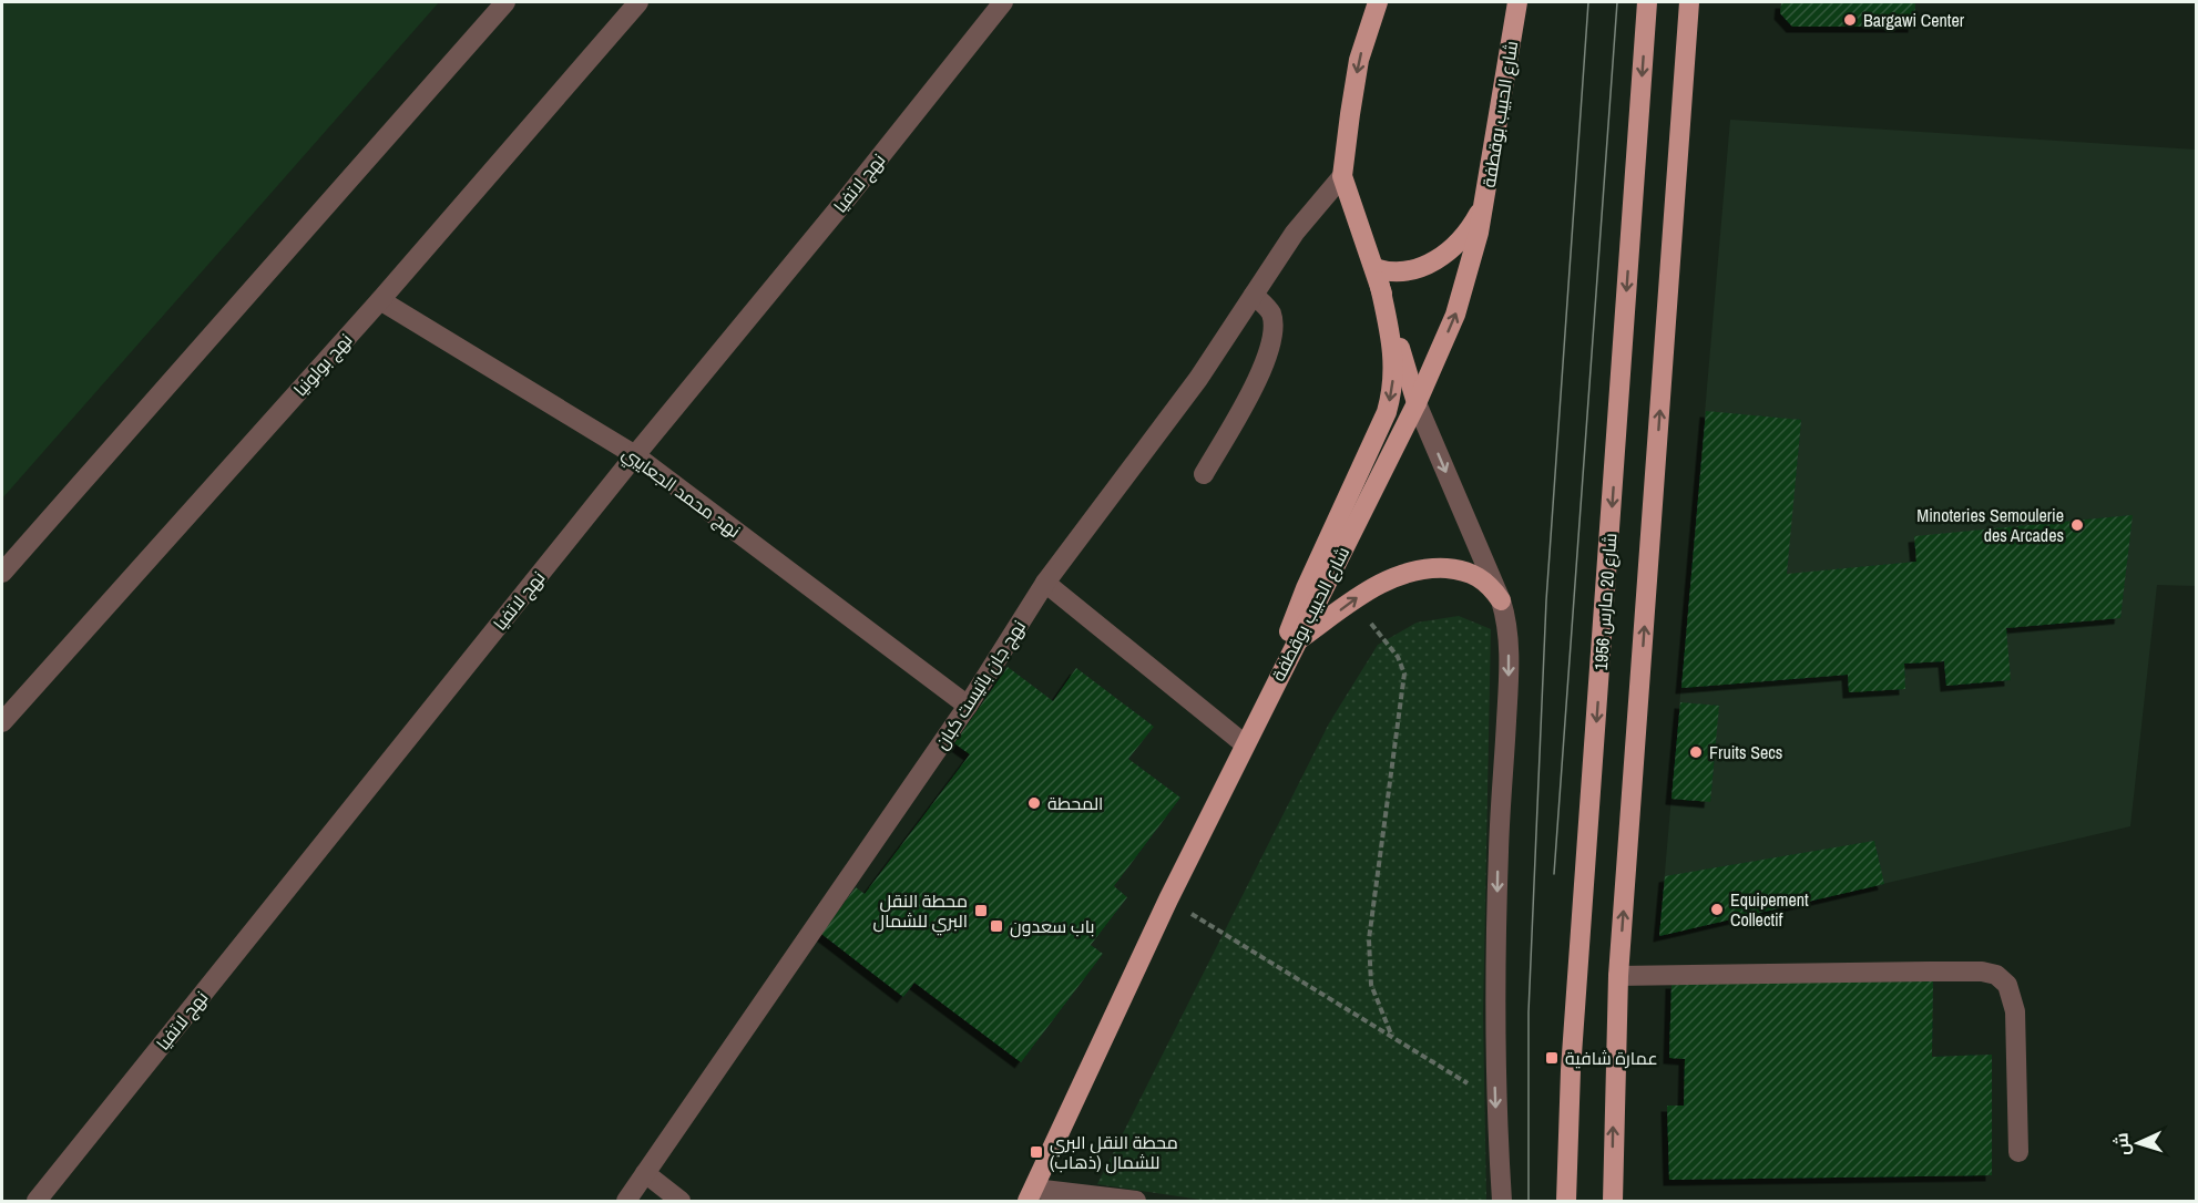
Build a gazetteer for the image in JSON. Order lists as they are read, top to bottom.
{
  "streets": {
    "main road": ["شارع الحبيب بوقطفة", "شارع 20 مارس 1956"],
    "street": [
      "نهج لاتفيا",
      "نهج بولونيا",
      "نهج محمد الجعايبي",
      "نهج جان باتيست كبان"
    ]
  },
  "crossings": [
    ["نهج لاتفيا", "نهج محمد الجعايبي"],
    ["نهج بولونيا", "نهج محمد الجعايبي"],
    ["نهج محمد الجعايبي", "نهج جان باتيست كبان"]
  ],
  "places": {
    "other": [
      "Bargawi Center",
      "Minoteries Semoulerie des Arcades",
      "Fruits Secs",
      "المحطة",
      "Equipement Collectif"
    ],
    "transit": [
      "محطة النقل البري للشمال",
      "باب سعدون",
      "عمارة شافية",
      "محطة النقل البري للشمال (ذهاب)"
    ]
  },
  "north": "left"
}
